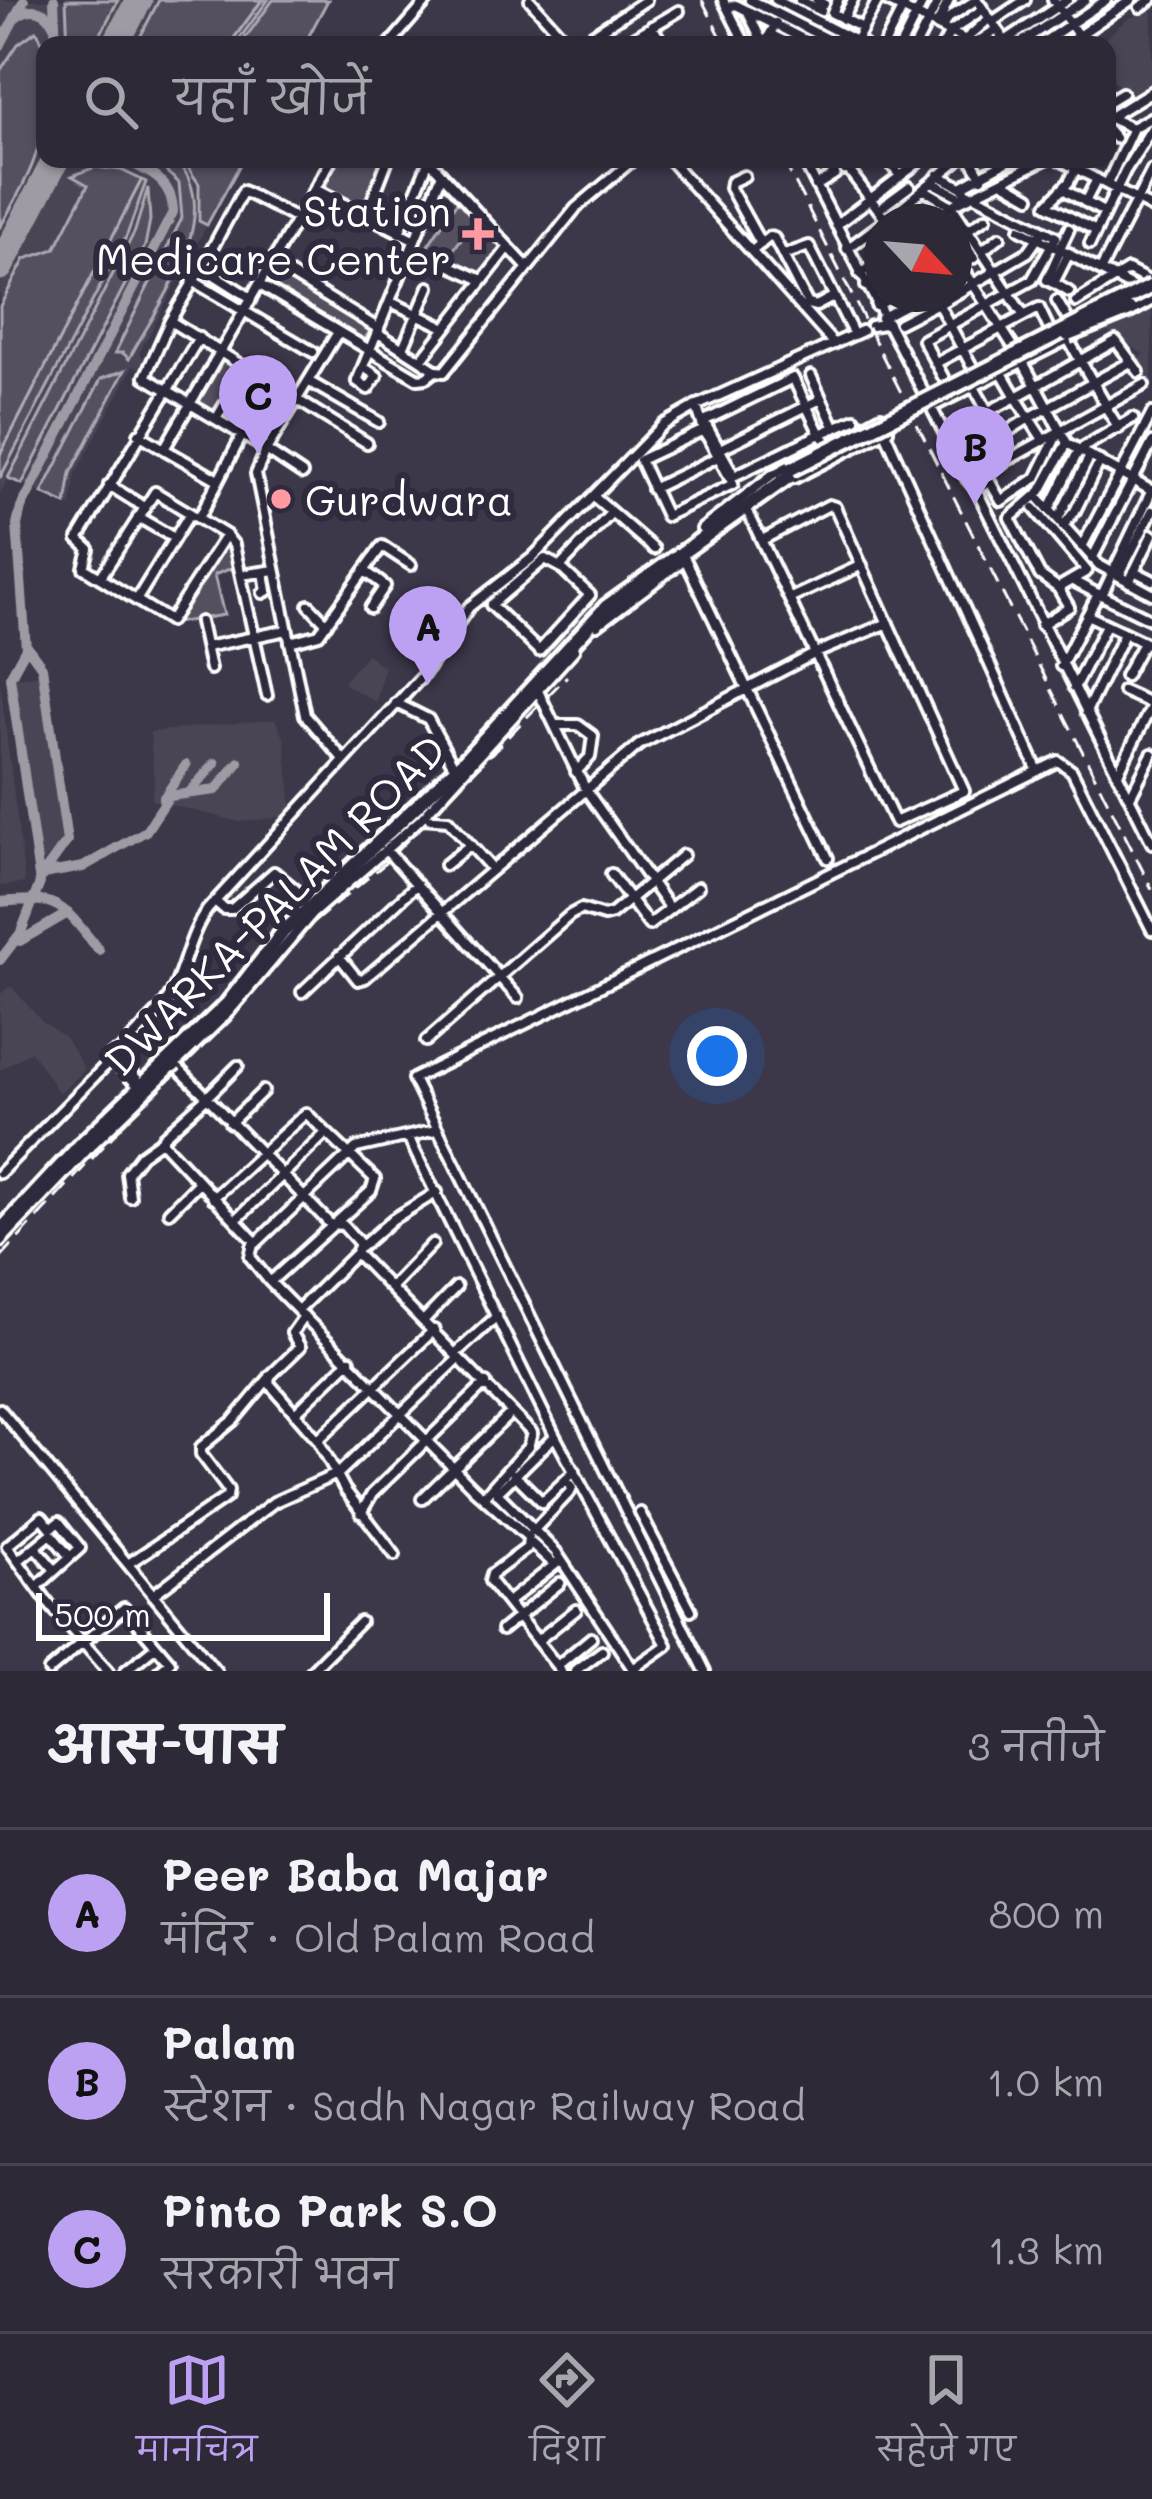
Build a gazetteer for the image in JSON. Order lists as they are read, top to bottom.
{
  "streets": {
    "main road": ["DWARKA-PALAM ROAD"]
  },
  "places": {
    "health": ["Station Medicare Center"],
    "other": ["Gurdwara"]
  },
  "scale_bar": "500 m",
  "north": "bottom right",
  "page": {
    "search": "यहाँ खोजें",
    "pins": ["C", "B", "A"],
    "scale": "500 m",
    "heading": ["आस-पास", "3 नतीजे"],
    "list": [
      {
        "mark": "A",
        "name": "Peer Baba Majar",
        "note": "मंदिर · Old Palam Road",
        "value": "800 m"
      },
      {
        "mark": "B",
        "name": "Palam",
        "note": "स्टेशन · Sadh Nagar Railway Road",
        "value": "1.0 km"
      },
      {
        "mark": "C",
        "name": "Pinto Park S.O",
        "note": "सरकारी भवन",
        "value": "1.3 km"
      }
    ],
    "nav": ["मानचित्र", "दिशा", "सहेजे गए"]
  }
}
